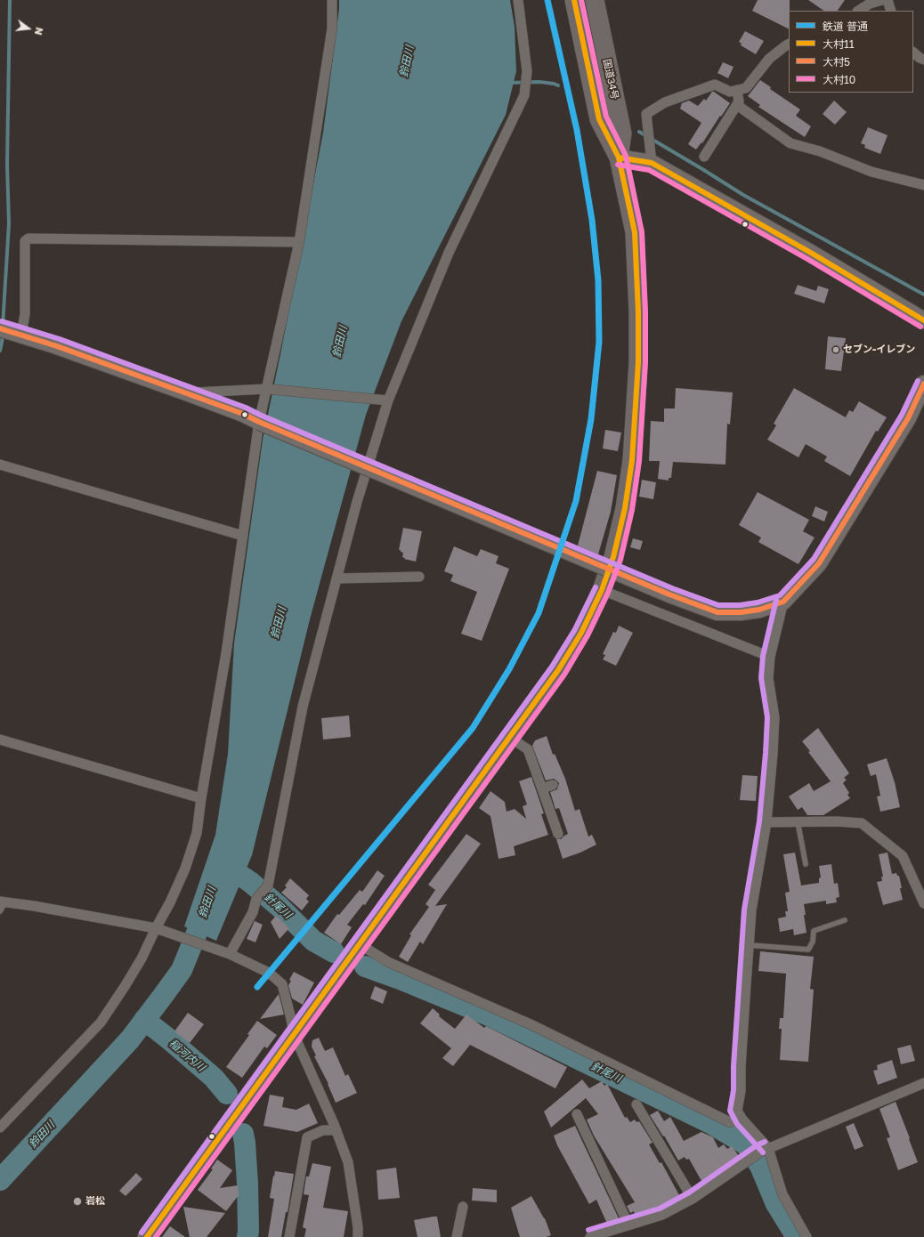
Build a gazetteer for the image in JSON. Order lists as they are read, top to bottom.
{
  "streets": {
    "highway": ["国道34号"]
  },
  "water": ["鈴田川", "針尾川", "稲河内川"],
  "places": ["セブン-イレブン", "岩松"],
  "lines": [
    "rail line 普通",
    "transit line 大村11",
    "transit line 大村10",
    "transit line 大村5"
  ],
  "legend": [
    "鉄道 普通",
    "大村11",
    "大村5",
    "大村10"
  ],
  "north": "right"
}
